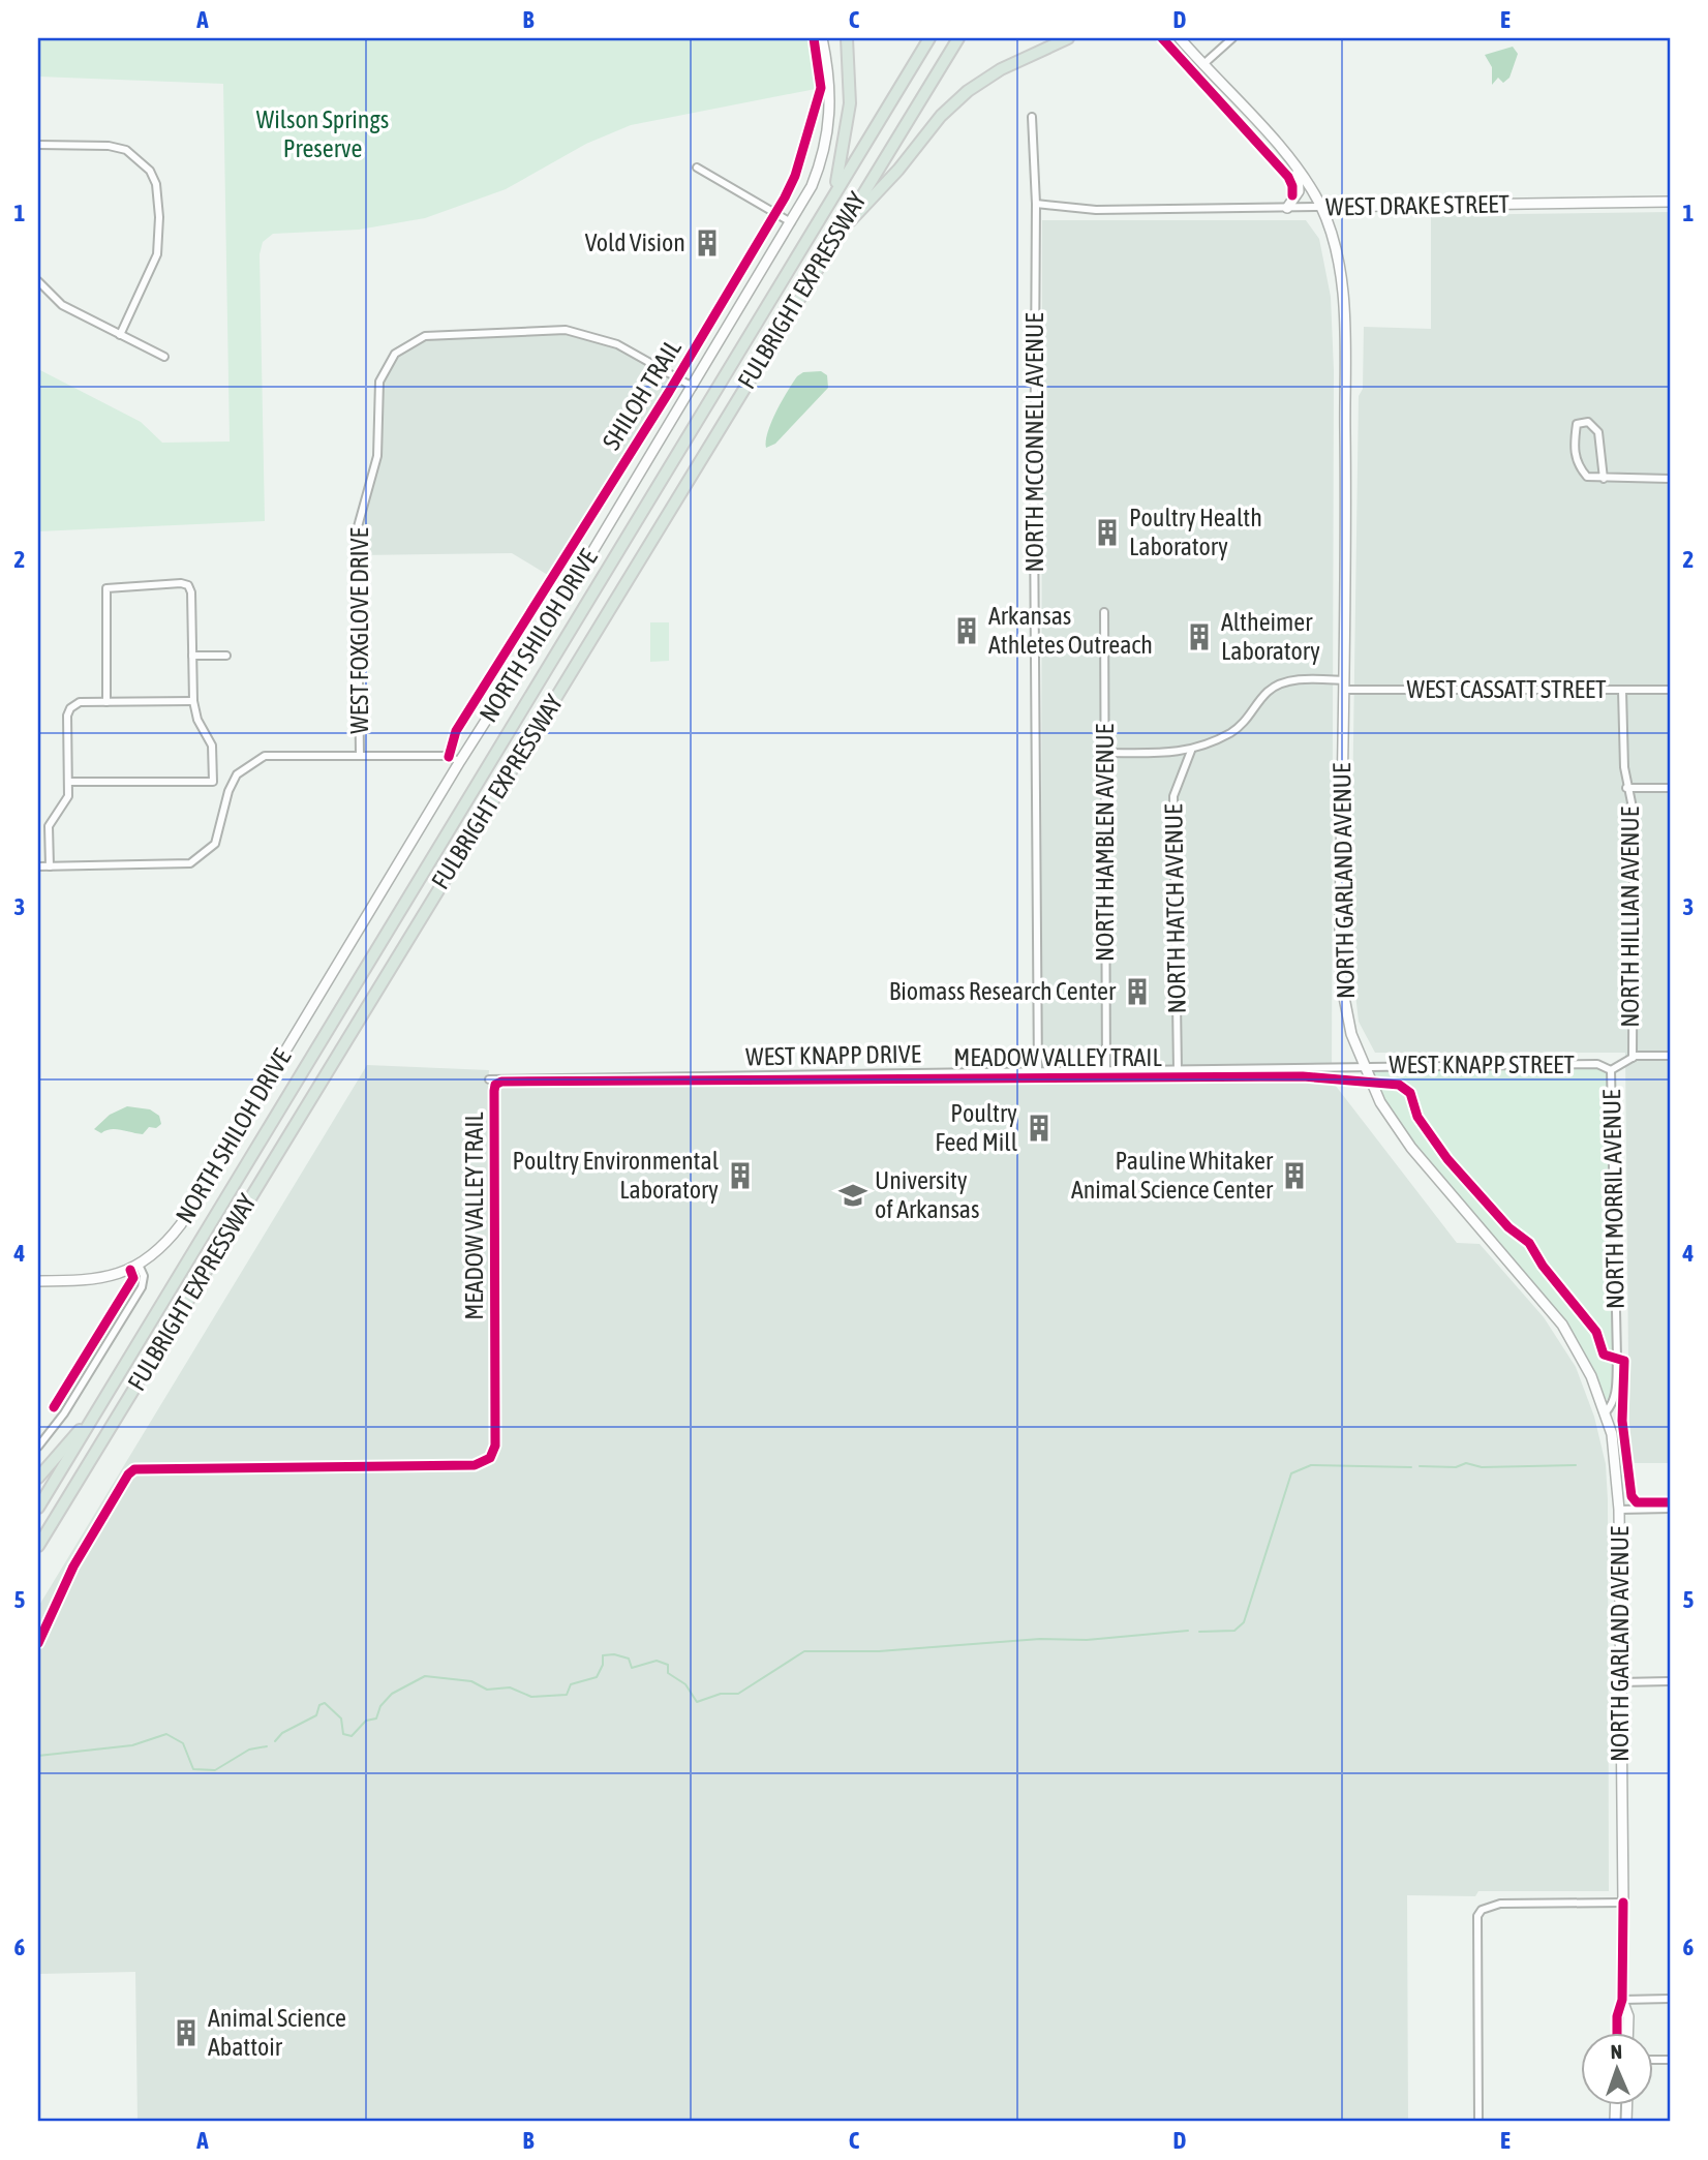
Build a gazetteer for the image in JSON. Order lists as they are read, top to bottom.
{
  "streets": {
    "highway": ["FULBRIGHT EXPRESSWAY"],
    "main road": ["WEST DRAKE STREET", "NORTH SHILOH DRIVE", "NORTH GARLAND AVENUE"],
    "street": [
      "NORTH MCCONNELL AVENUE",
      "WEST FOXGLOVE DRIVE",
      "WEST CASSATT STREET",
      "NORTH HAMBLEN AVENUE",
      "NORTH HATCH AVENUE",
      "NORTH HILLIAN AVENUE",
      "WEST KNAPP DRIVE",
      "WEST KNAPP STREET",
      "NORTH MORRIL AVENUE"
    ],
    "cycle path": ["SHILOH TRAIL", "MEADOW VALLEY TRAIL"]
  },
  "crossings": [
    ["WEST DRAKE STREET", "NORTH MCCONNELL AVENUE"],
    ["WEST DRAKE STREET", "NORTH GARLAND AVENUE"],
    ["NORTH MCCONNELL AVENUE", "WEST KNAPP DRIVE"],
    ["WEST FOXGLOVE DRIVE", "NORTH SHILOH DRIVE"],
    ["WEST CASSATT STREET", "NORTH GARLAND AVENUE"],
    ["WEST CASSATT STREET", "NORTH HATCH AVENUE"],
    ["WEST CASSATT STREET", "NORTH HILLIAN AVENUE"],
    ["NORTH HAMBLEN AVENUE", "WEST KNAPP DRIVE"],
    ["NORTH GARLAND AVENUE", "WEST KNAPP STREET"],
    ["NORTH GARLAND AVENUE", "NORTH MORRIL AVENUE"],
    ["NORTH HATCH AVENUE", "WEST KNAPP DRIVE"],
    ["NORTH HATCH AVENUE", "WEST KNAPP STREET"],
    ["WEST KNAPP DRIVE", "WEST KNAPP STREET"],
    ["WEST KNAPP STREET", "NORTH MORRIL AVENUE"]
  ],
  "parks": ["Wilson Springs Preserve"],
  "places": {
    "building": [
      "Vold Vision",
      "Poultry Health Laboratory",
      "Arkansas Athletes Outreach",
      "Altheimer Laboratory",
      "Biomass Research Center",
      "Poultry Feed Mill",
      "Poultry Environmental Laboratory",
      "Pauline Whitaker Animal Science Center",
      "Animal Science Abattoir"
    ],
    "school or university": ["University of Arkansas"]
  },
  "north": "top",
  "grid": {
    "columns": [
      "A",
      "B",
      "C",
      "D",
      "E"
    ],
    "rows": [
      "1",
      "2",
      "3",
      "4",
      "5",
      "6"
    ]
  }
}
